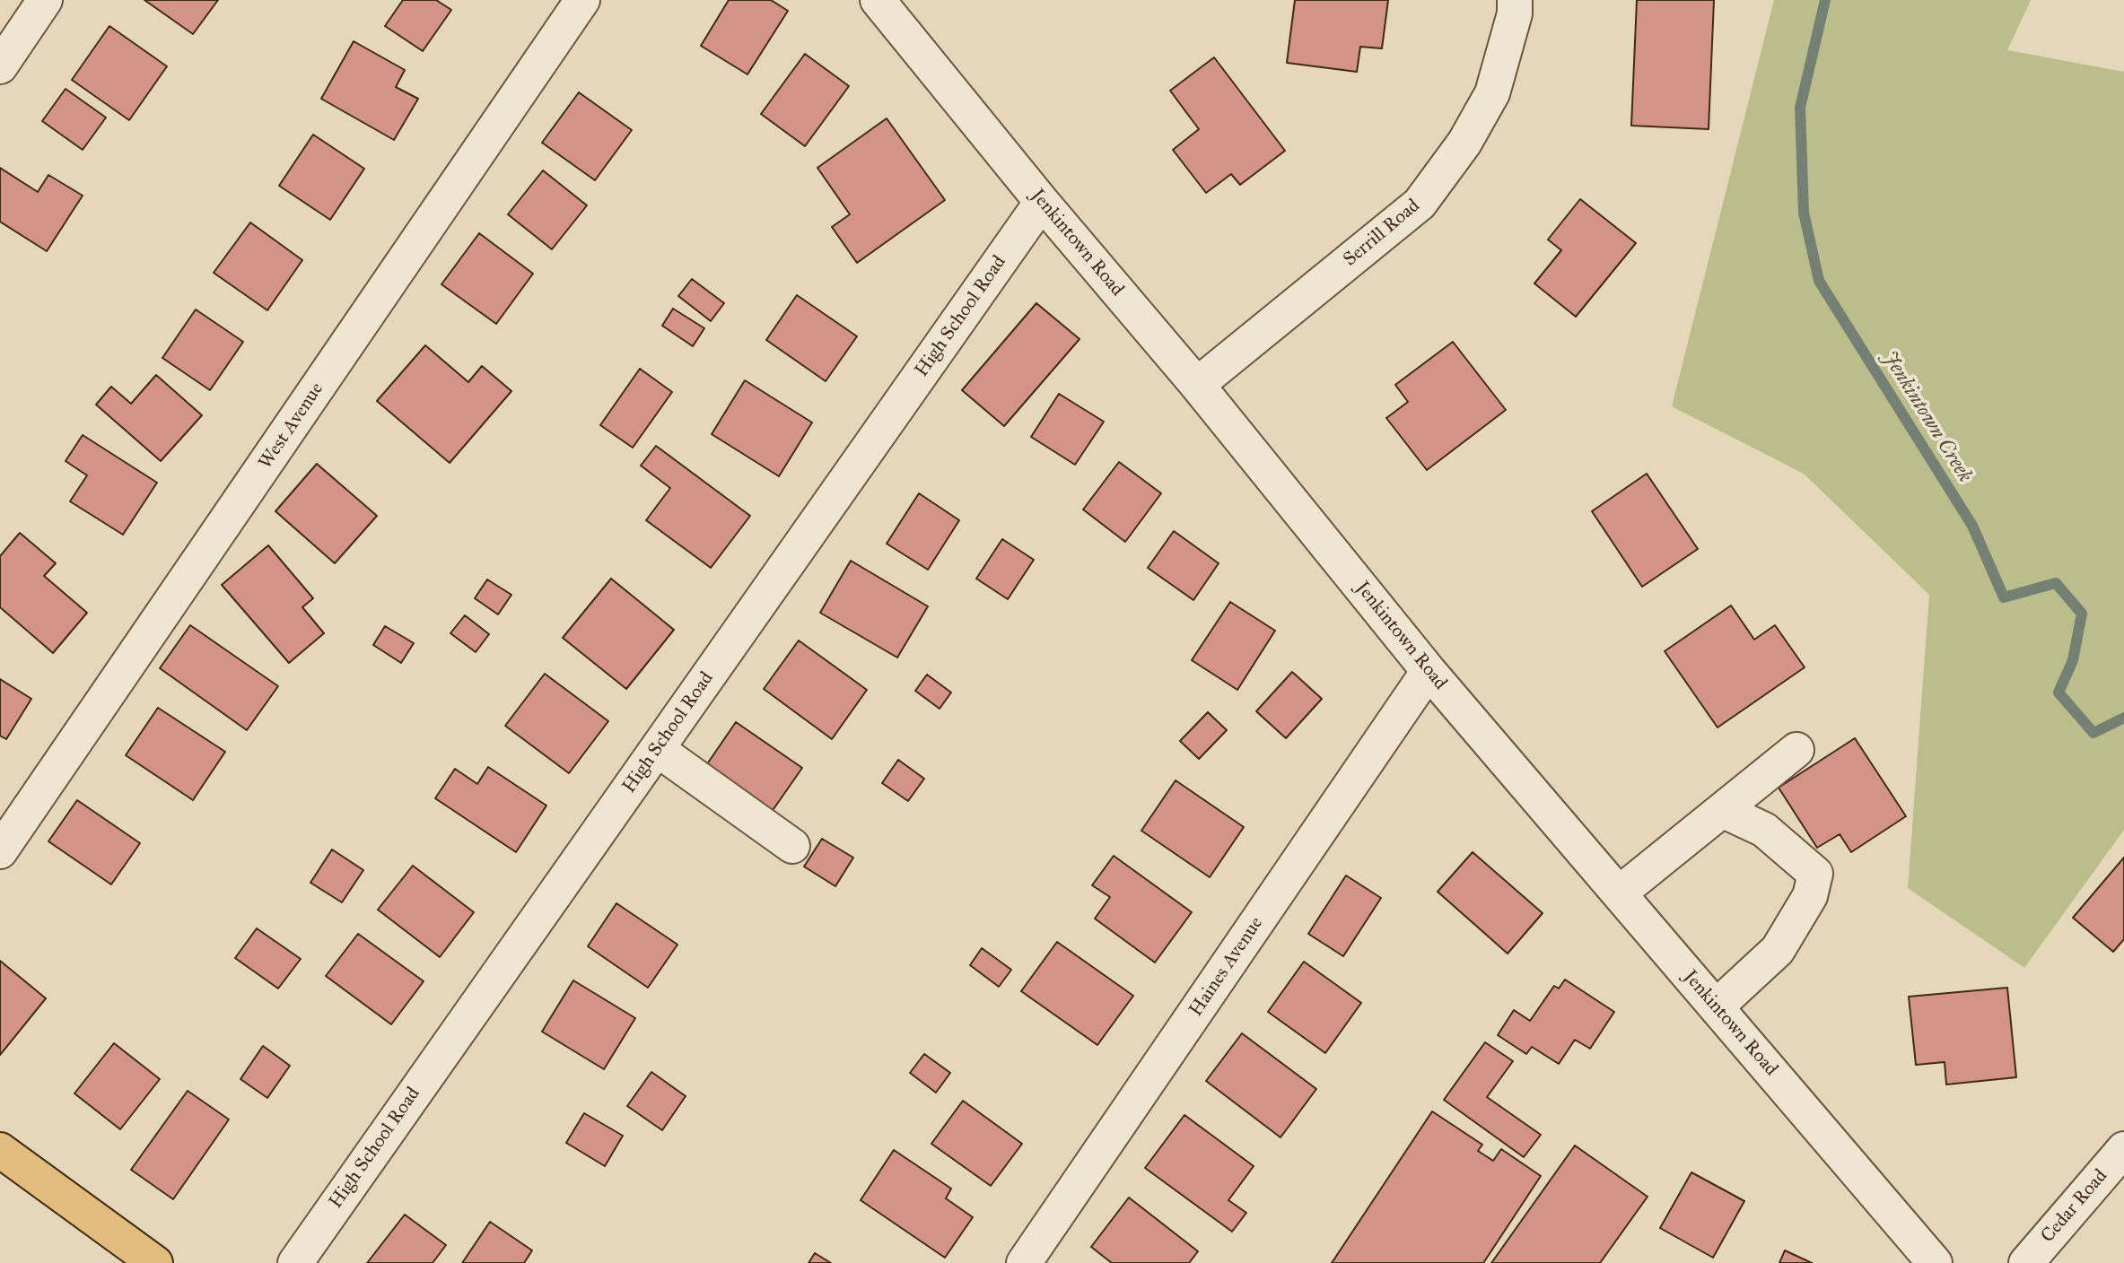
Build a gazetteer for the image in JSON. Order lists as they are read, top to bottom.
{
  "streets": {
    "street": [
      "Serrill Road",
      "Jenkintown Road",
      "High School Road",
      "West Avenue",
      "Haines Avenue",
      "Cedar Road"
    ]
  },
  "crossings": [
    ["Serrill Road", "Jenkintown Road"],
    ["Jenkintown Road", "High School Road"],
    ["Jenkintown Road", "Haines Avenue"]
  ],
  "water": ["Jenkintown Creek"]
}
